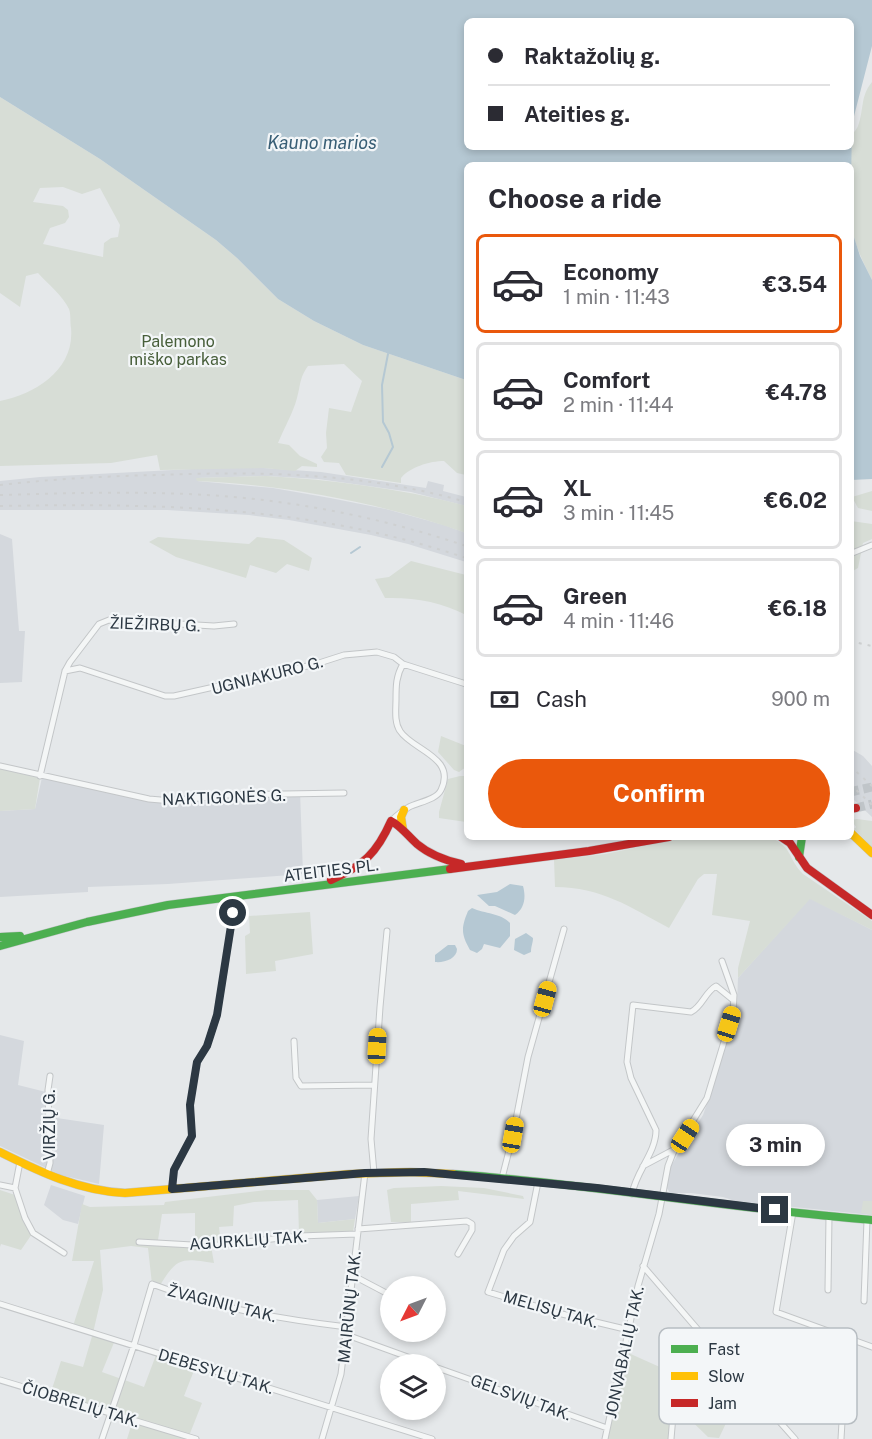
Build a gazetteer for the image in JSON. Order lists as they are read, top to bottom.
{
  "streets": {
    "main road": ["ATEITIES PL."],
    "street": [
      "ŽIEŽIRBŲ G.",
      "UGNIAKURO G.",
      "NAKTIGONĖS G.",
      "VIRŽIŲ G.",
      "AGURKLIŲ TAK.",
      "ŽVAGINIŲ TAK.",
      "MAIRŪNŲ TAK.",
      "MELISŲ TAK.",
      "JONVABALIŲ TAK.",
      "DEBESYLŲ TAK.",
      "GELSVIŲ TAK.",
      "ČIOBRELIŲ TAK."
    ]
  },
  "crossings": [
    ["ŽIEŽIRBŲ G.", "UGNIAKURO G."],
    ["ŽIEŽIRBŲ G.", "NAKTIGONĖS G."],
    ["AGURKLIŲ TAK.", "MAIRŪNŲ TAK."],
    ["ŽVAGINIŲ TAK.", "MAIRŪNŲ TAK."],
    ["ŽVAGINIŲ TAK.", "DEBESYLŲ TAK."],
    ["ŽVAGINIŲ TAK.", "ČIOBRELIŲ TAK."],
    ["MAIRŪNŲ TAK.", "DEBESYLŲ TAK."],
    ["MELISŲ TAK.", "JONVABALIŲ TAK."],
    ["JONVABALIŲ TAK.", "GELSVIŲ TAK."]
  ],
  "water": ["Kauno marios"],
  "parks": ["Palemono miško parkas"],
  "legend": ["Fast", "Slow", "Jam"],
  "north": "bottom left",
  "page": {
    "banner": ["Raktažolių g.", "Ateities g."],
    "heading": "Choose a ride",
    "list": [
      {
        "name": "Economy",
        "note": "1 min · 11:43",
        "value": "€3.54"
      },
      {
        "name": "Comfort",
        "note": "2 min · 11:44",
        "value": "€4.78"
      },
      {
        "name": "XL",
        "note": "3 min · 11:45",
        "value": "€6.02"
      },
      {
        "name": "Green",
        "note": "4 min · 11:46",
        "value": "€6.18"
      }
    ],
    "pay": ["Cash", "900 m"],
    "buttons": "Confirm",
    "bubble": "3 min"
  }
}
